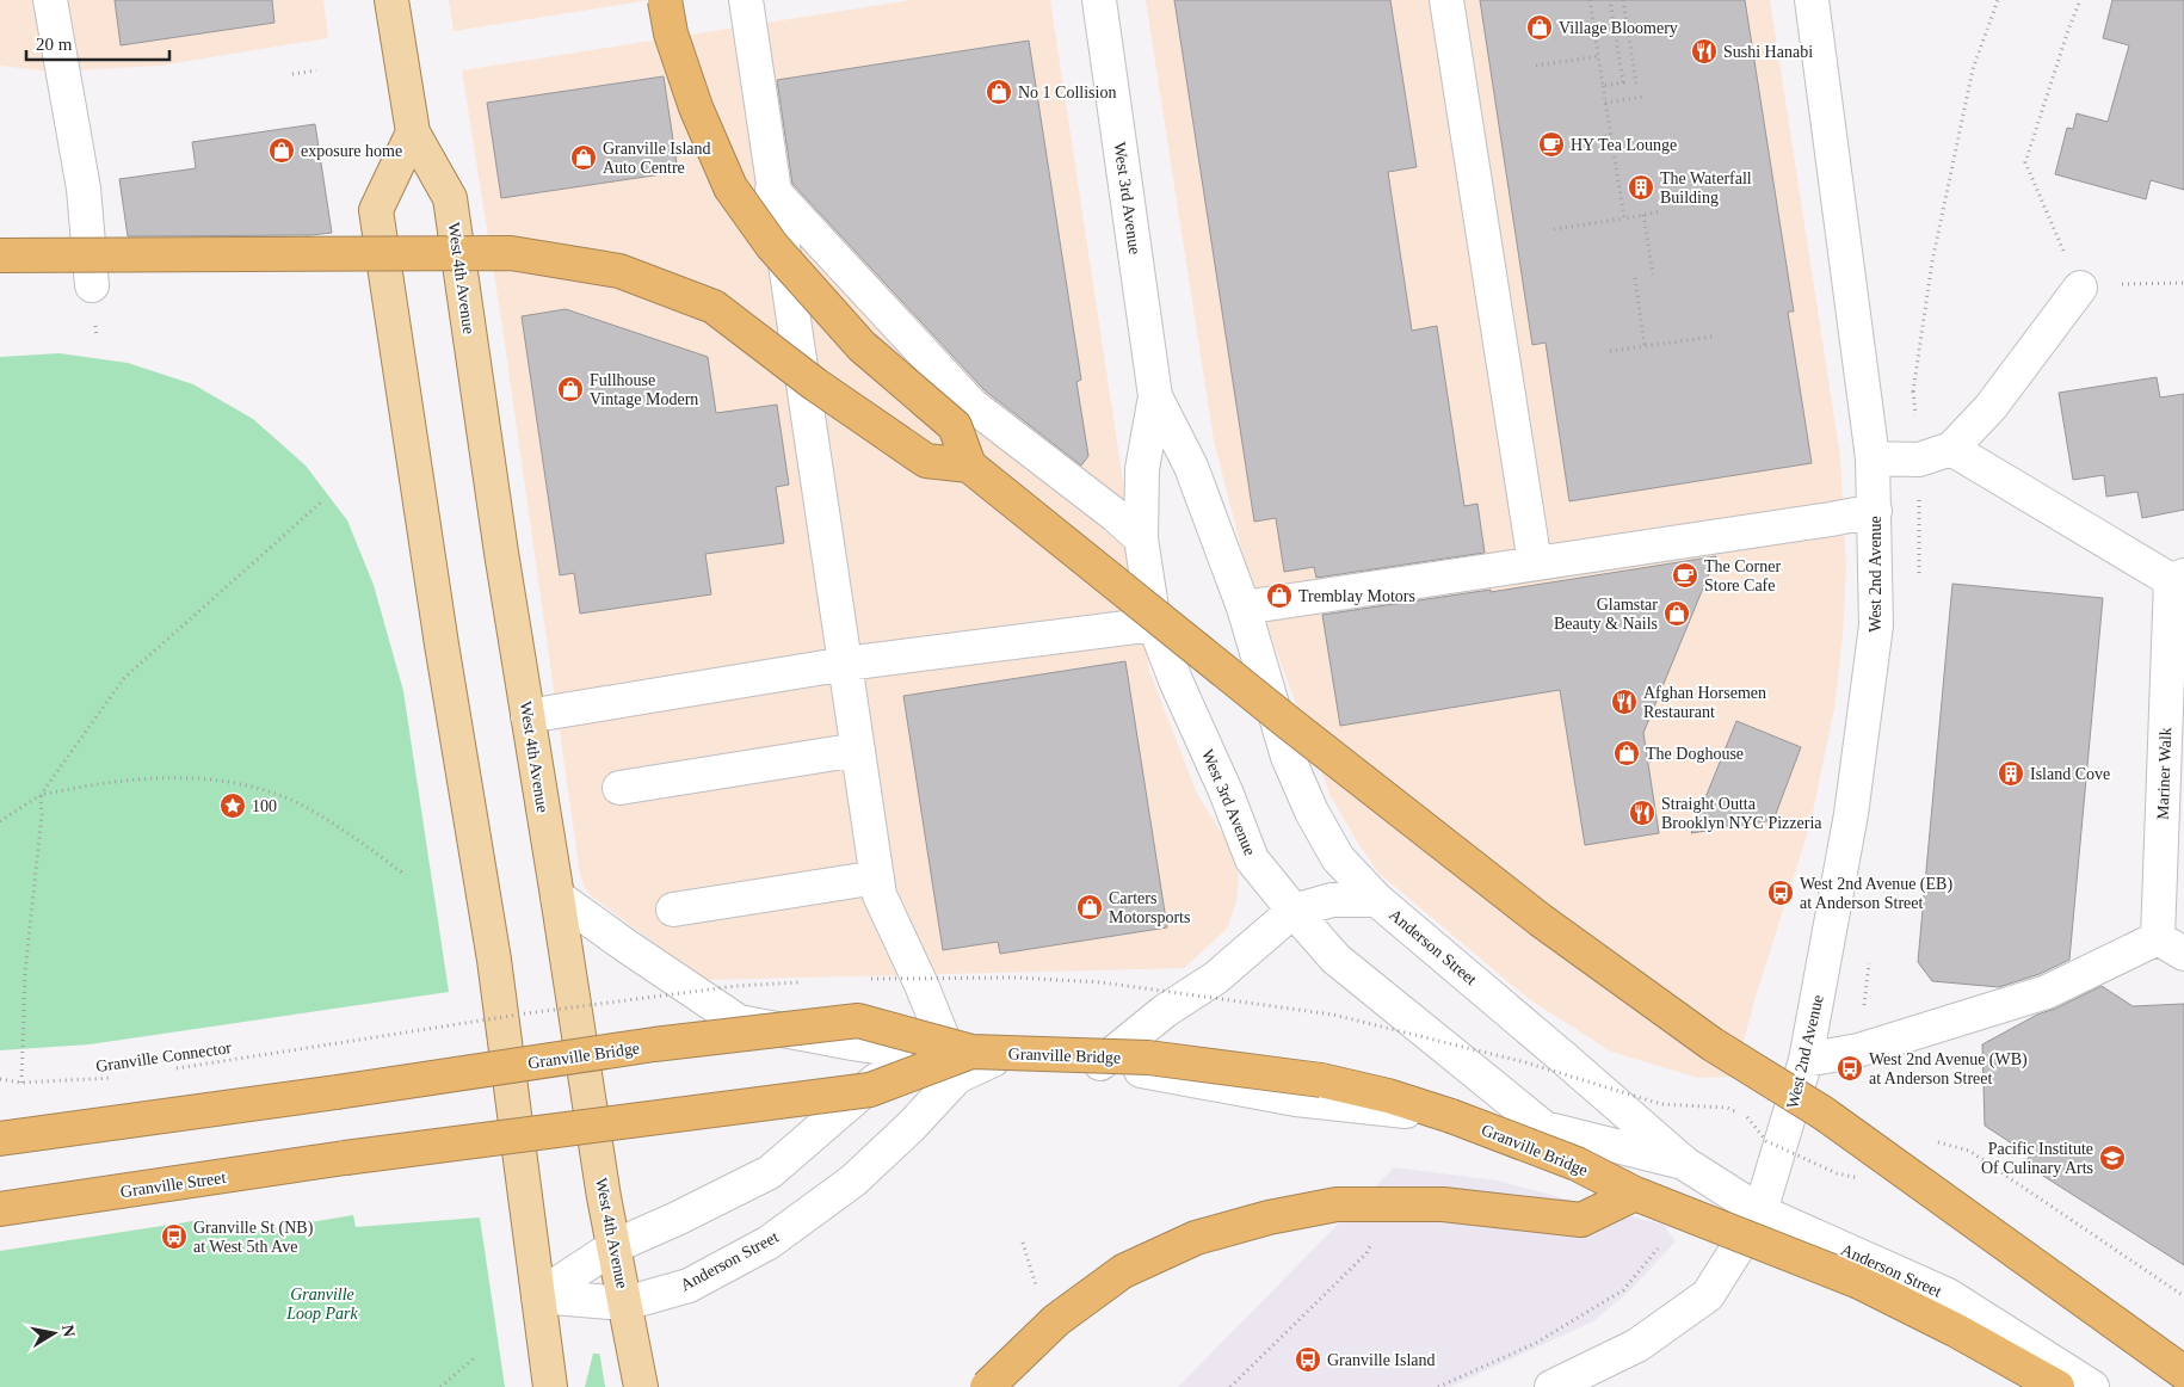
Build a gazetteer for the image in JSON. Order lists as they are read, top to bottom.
{
  "streets": {
    "highway": ["Granville Bridge", "Granville Street"],
    "main road": ["West 4th Avenue"],
    "street": [
      "West 3rd Avenue",
      "West 2nd Avenue",
      "Mariner Walk",
      "Anderson Street"
    ],
    "path": ["Granville Connector"]
  },
  "crossings": [
    ["West 3rd Avenue", "Anderson Street"],
    ["West 4th Avenue", "Anderson Street"],
    ["West 2nd Avenue", "Anderson Street"],
    ["Anderson Street", "Granville Bridge"],
    ["Granville Bridge", "Granville Street"]
  ],
  "parks": ["Granville Loop Park"],
  "places": {
    "shop": [
      "Village Bloomery",
      "No 1 Collision",
      "exposure home",
      "Granville Island Auto Centre",
      "Fullhouse Vintage Modern",
      "Tremblay Motors",
      "Glamstar Beauty & Nails",
      "The Doghouse",
      "Carters Motorsports"
    ],
    "restaurant": ["Sushi Hanabi", "Afghan Horsemen Restaurant", "Straight Outta Brooklyn NYC Pizzeria"],
    "cafe": ["HY Tea Lounge", "The Corner Store Cafe"],
    "building": ["The Waterfall Building", "Island Cove"],
    "place": ["100"],
    "bus stop": [
      "West 2nd Avenue (EB) at Anderson Street",
      "West 2nd Avenue (WB) at Anderson Street",
      "Granville St (NB) at West 5th Ave",
      "Granville Island"
    ],
    "school or university": ["Pacific Institute Of Culinary Arts"]
  },
  "scale_bar": "20 m",
  "north": "right"
}
